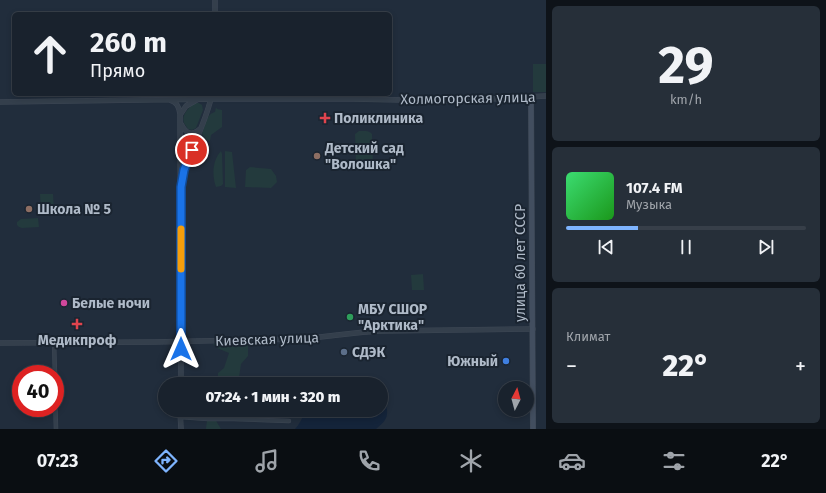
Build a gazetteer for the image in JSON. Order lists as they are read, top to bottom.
{
  "streets": {
    "main road": ["улица 60 лет СССР"],
    "street": ["Холмогорская улица", "Киевская улица"]
  },
  "crossings": [
    ["Холмогорская улица", "улица 60 лет СССР"],
    ["улица 60 лет СССР", "Киевская улица"]
  ],
  "places": {
    "health": ["Поликлиника", "Медикпроф"],
    "other": [
      "Детский сад \"Волошка\"",
      "Школа № 5",
      "Белые ночи",
      "МБУ СШОР \"Арктика\"",
      "СДЭК",
      "Южный"
    ]
  },
  "north": "top",
  "page": {
    "tile": [
      ["29", "km/h"],
      "Климат"
    ],
    "turn": ["260 m", "Прямо"],
    "song": ["107.4 FM", "Музыка"],
    "heat": ["−", "22°", "+"],
    "limit": "40",
    "trip": "07:24 · 1 мин · 320 m",
    "tabs": ["07:23", "22°"]
  }
}
